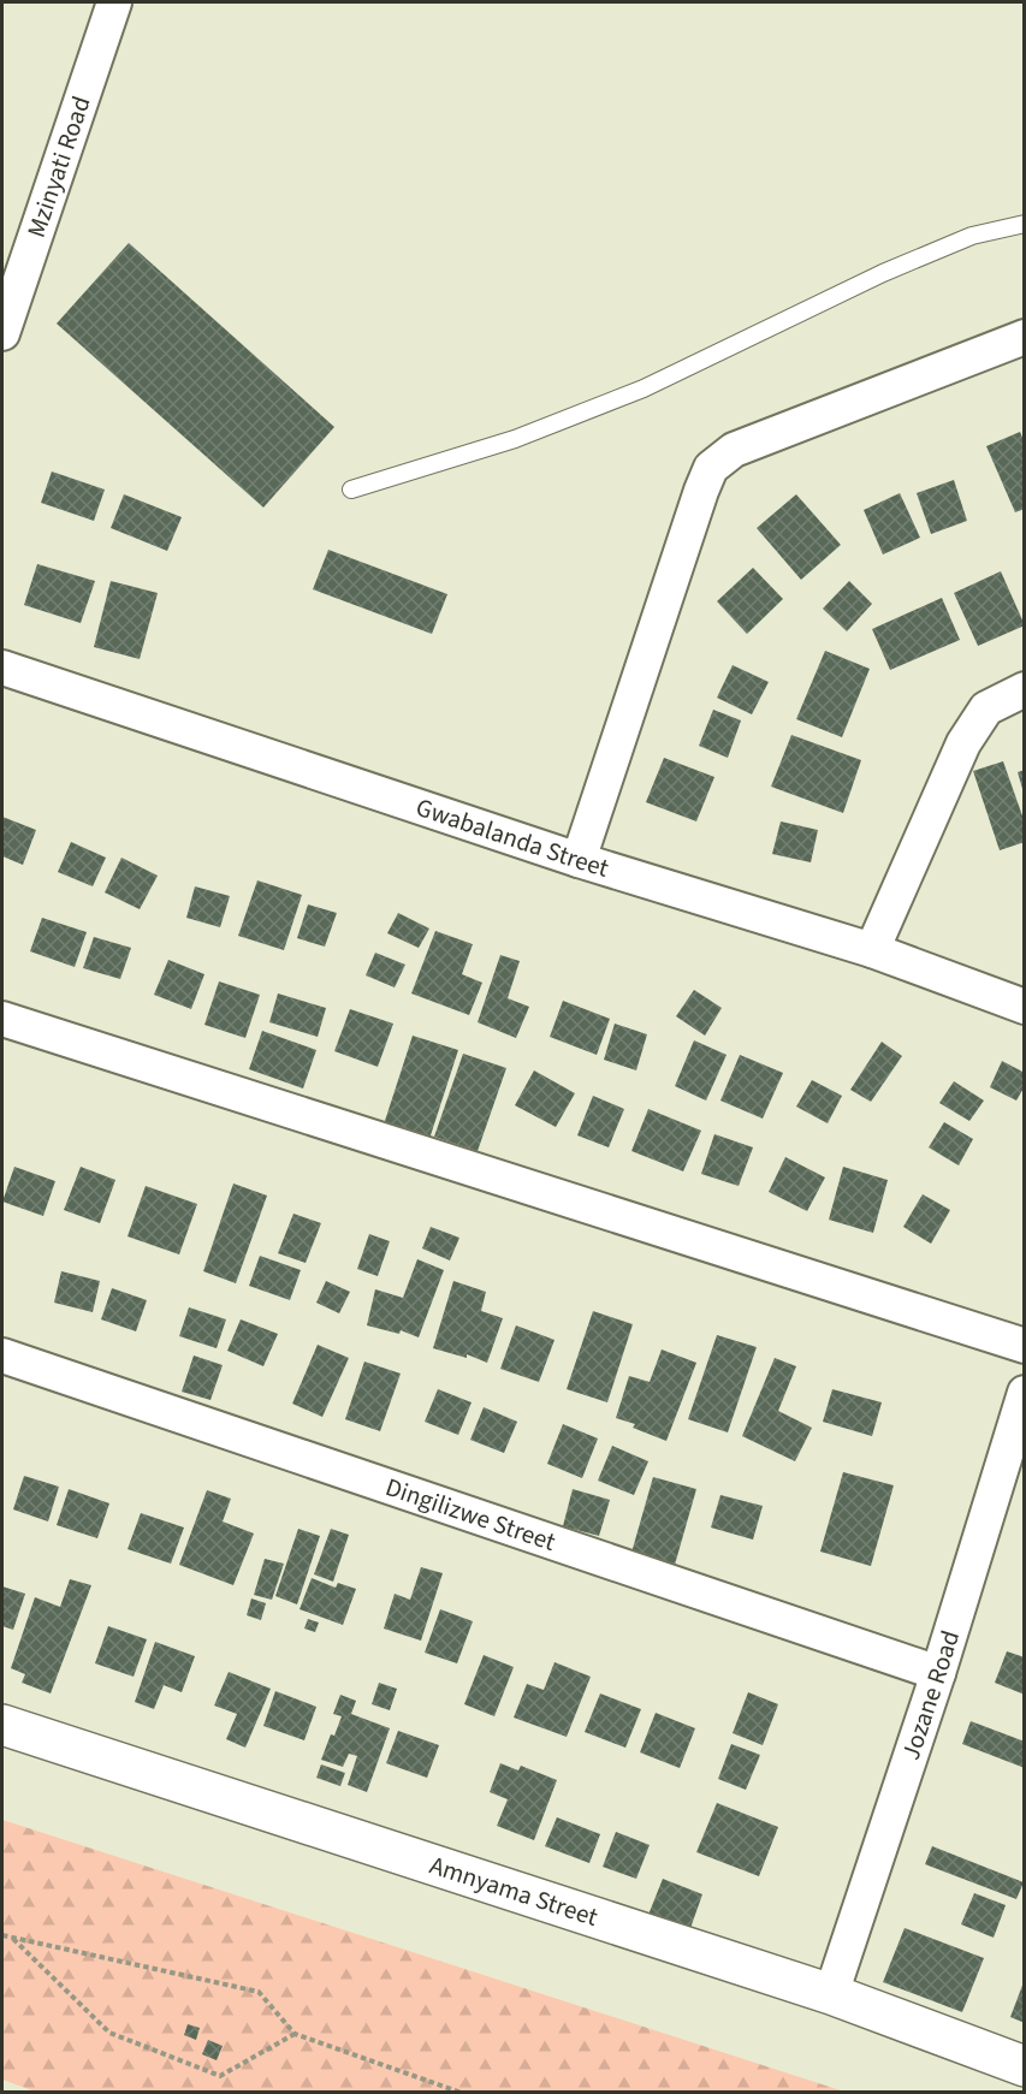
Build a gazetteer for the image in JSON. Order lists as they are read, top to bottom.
{
  "streets": {
    "street": [
      "Mzinyati Road",
      "Gwabalanda Street",
      "Dingilizwe Street",
      "Jozane Road",
      "Amnyama Street"
    ]
  },
  "crossings": [
    ["Dingilizwe Street", "Jozane Road"],
    ["Jozane Road", "Amnyama Street"]
  ]
}
